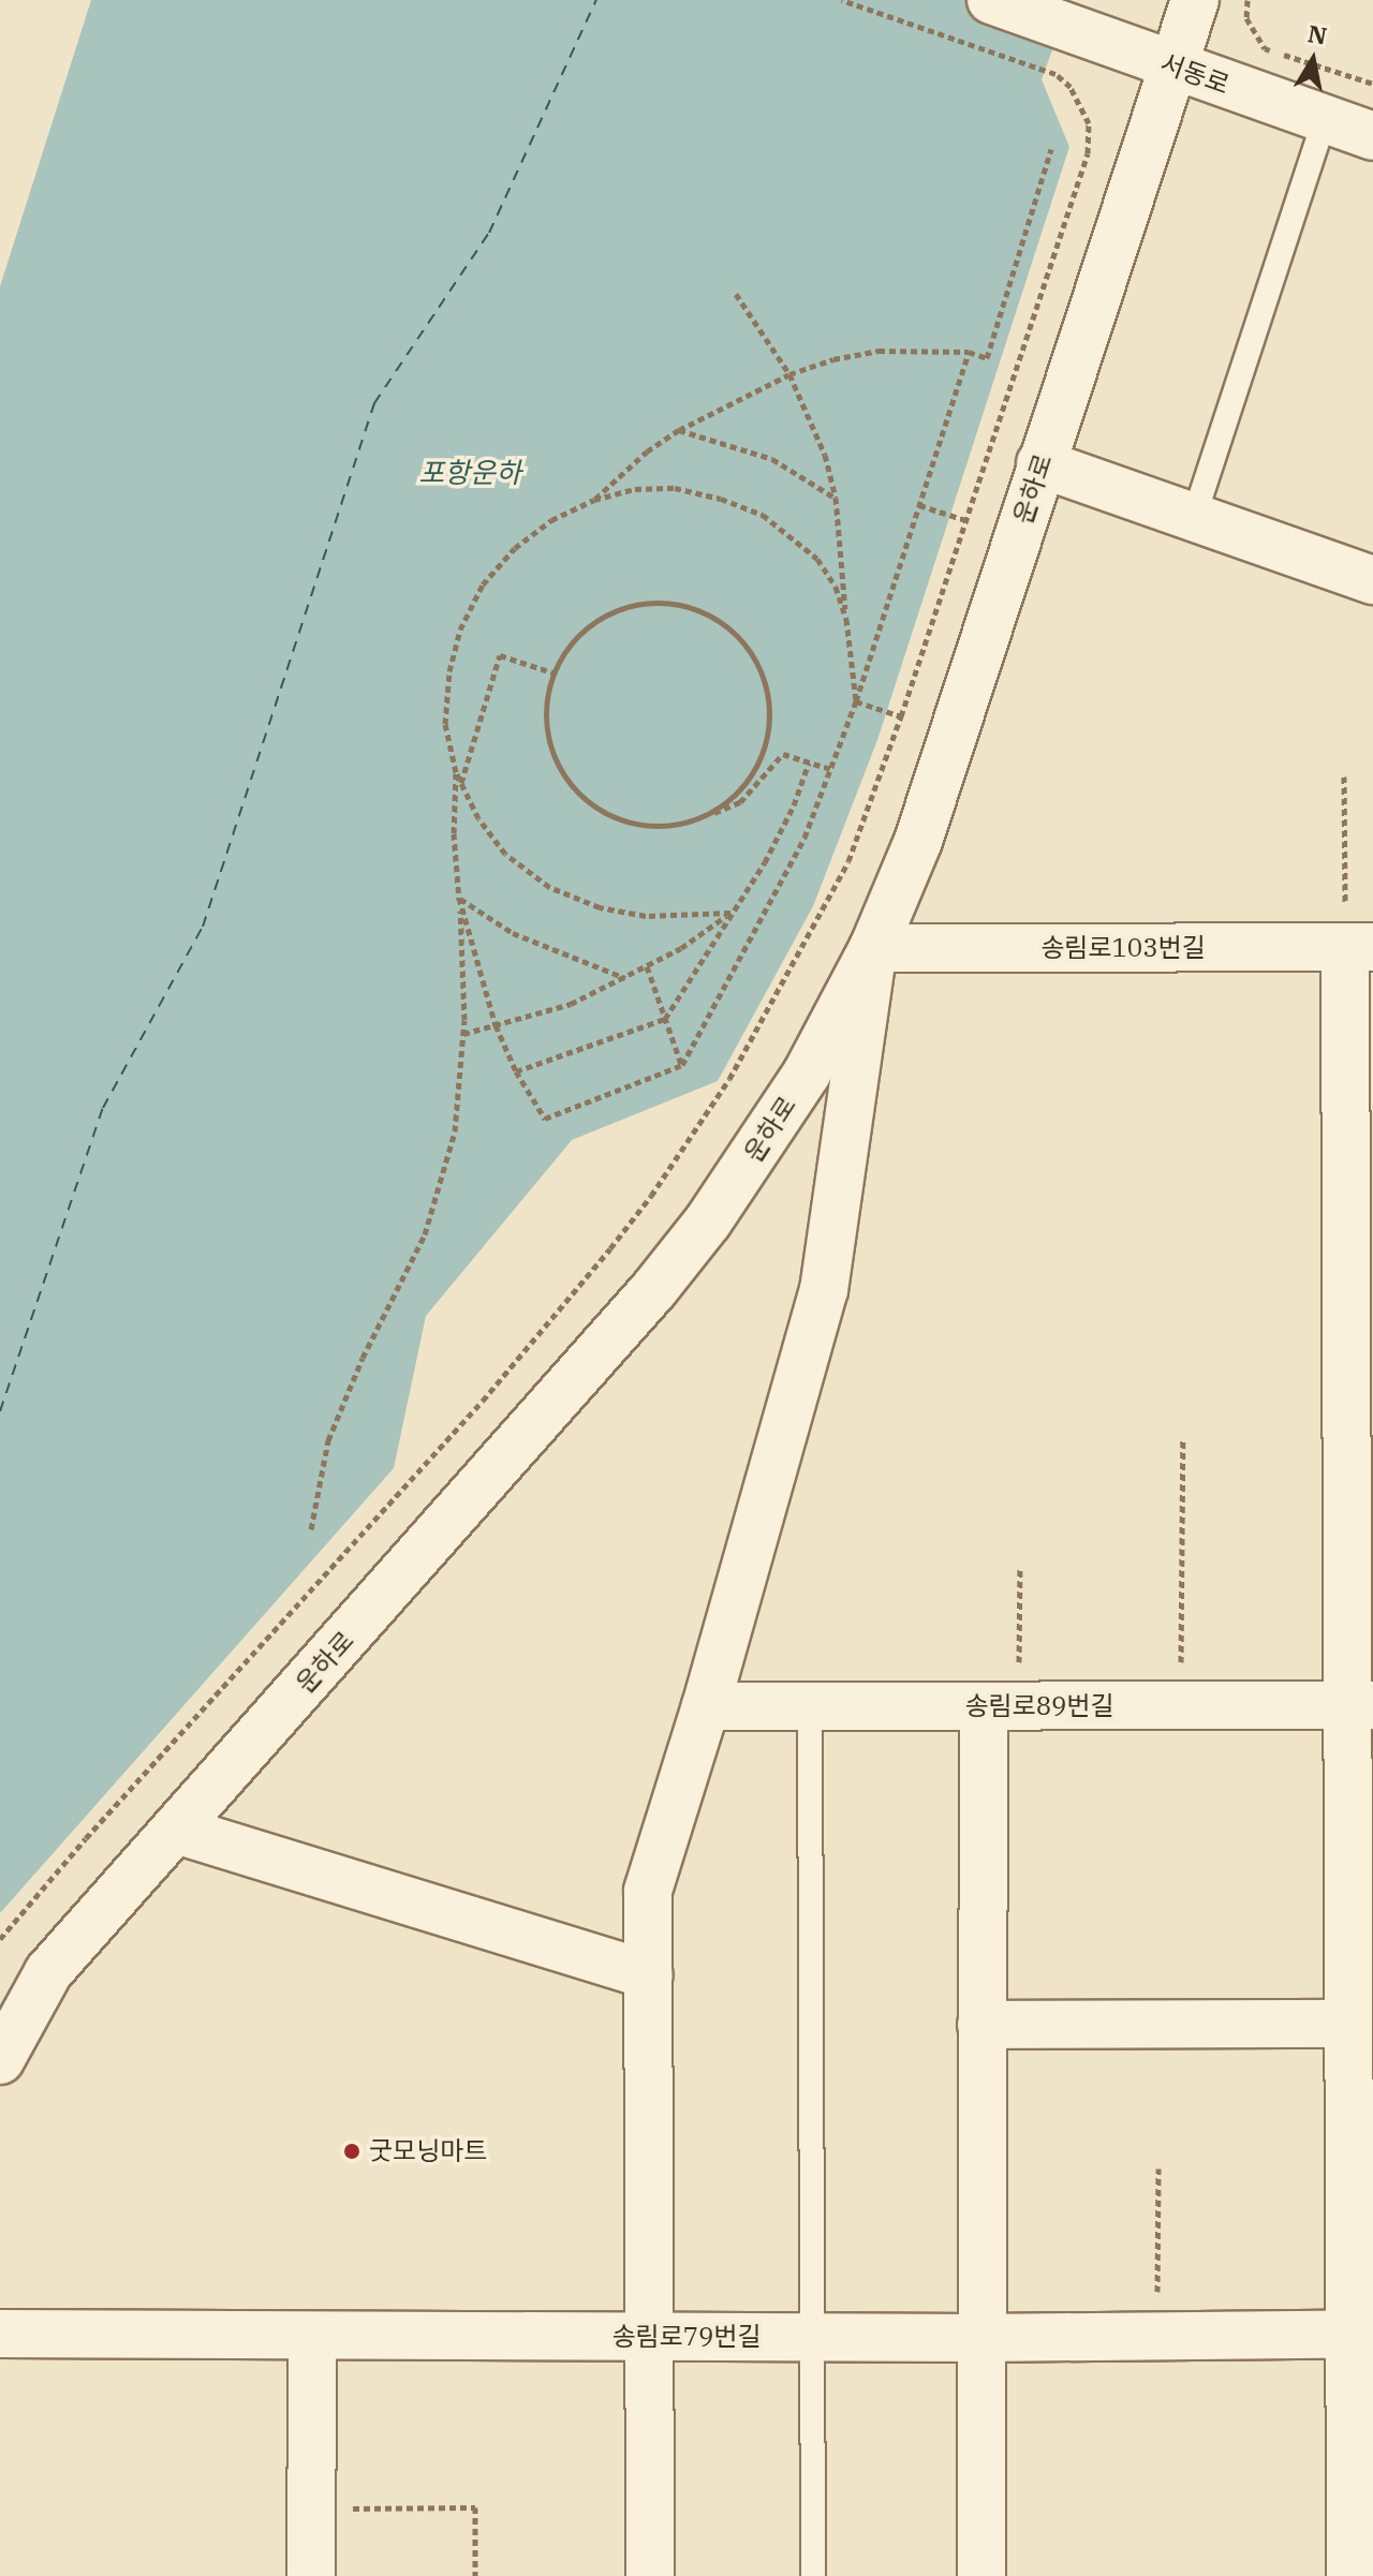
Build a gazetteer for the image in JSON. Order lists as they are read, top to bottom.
{
  "streets": {
    "street": [
      "서동로",
      "운하로",
      "송림로103번길",
      "송림로89번길",
      "송림로79번길"
    ]
  },
  "crossings": [
    ["서동로", "운하로"],
    ["운하로", "송림로103번길"]
  ],
  "water": ["포항운하"],
  "places": ["굿모닝마트"],
  "north": "top"
}
